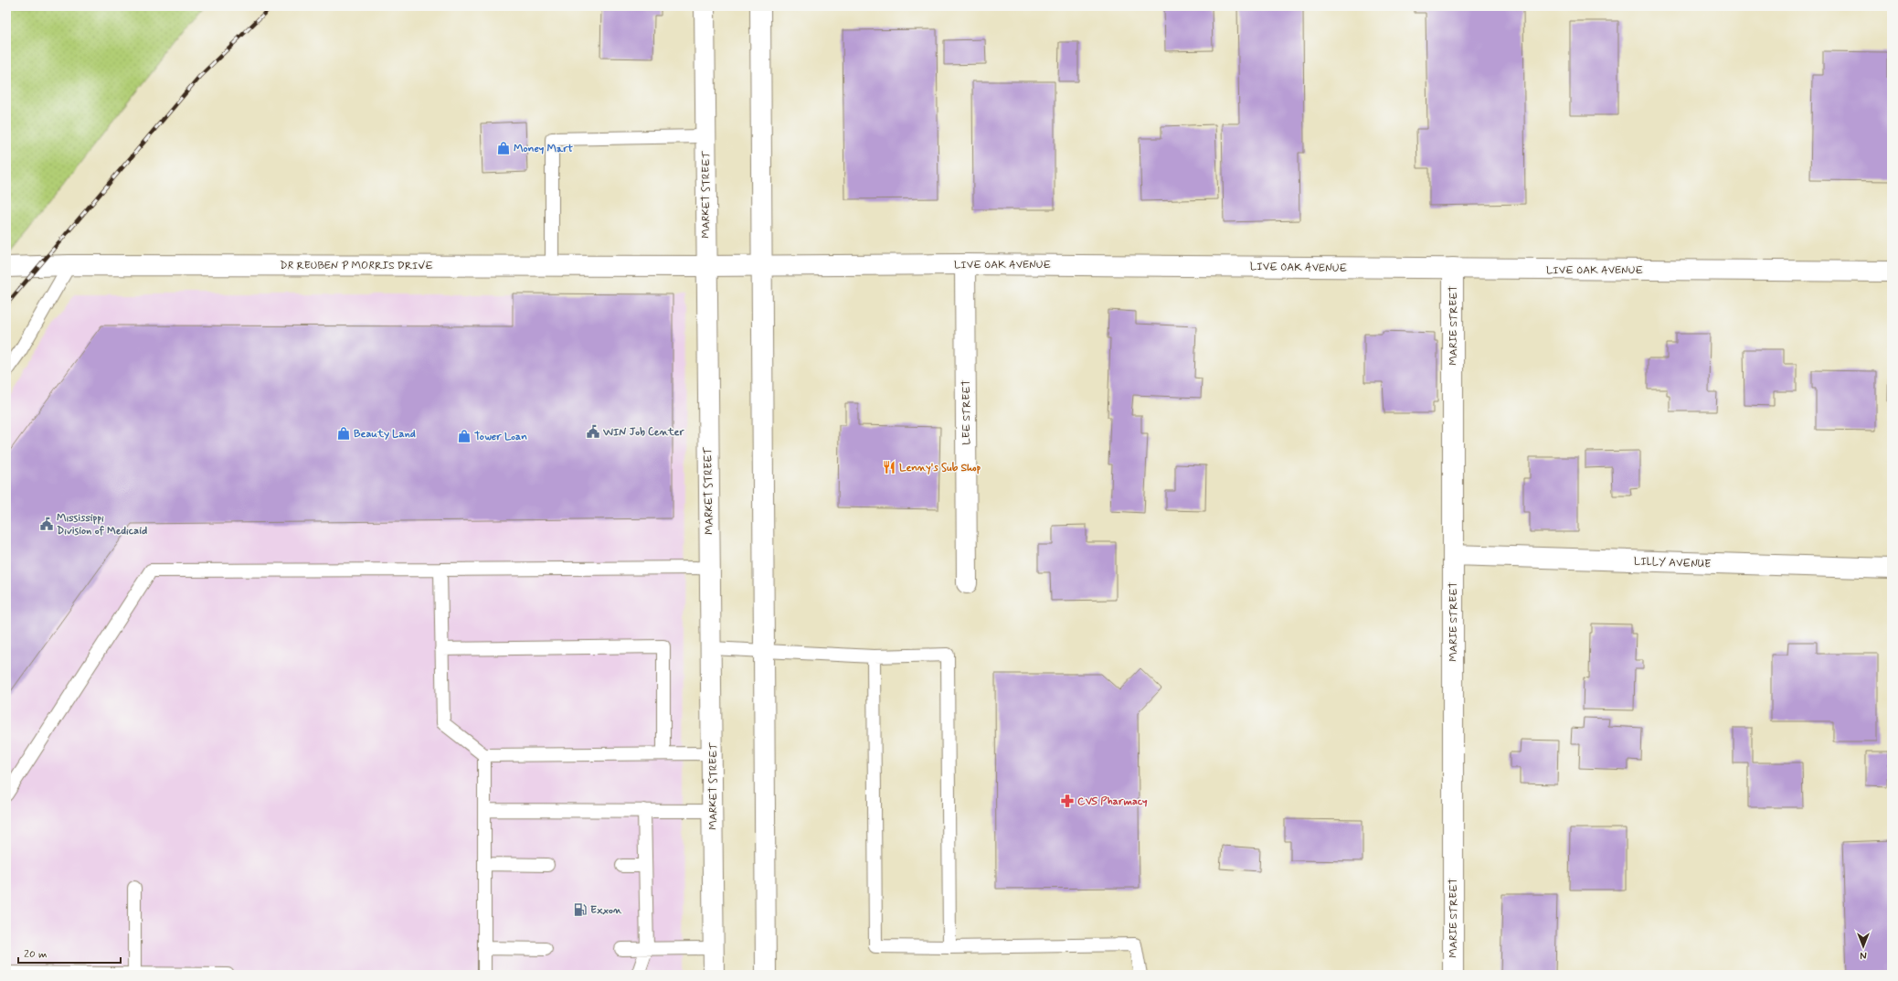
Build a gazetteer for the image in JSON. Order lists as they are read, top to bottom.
{
  "streets": {
    "street": [
      "MARKET STREET",
      "LIVE OAK AVENUE",
      "DR REUBEN P MORRIS DRIVE",
      "MARIE STREET",
      "LEE STREET",
      "LILLY AVENUE"
    ]
  },
  "crossings": [
    ["MARKET STREET", "LIVE OAK AVENUE"],
    ["MARKET STREET", "DR REUBEN P MORRIS DRIVE"],
    ["LIVE OAK AVENUE", "DR REUBEN P MORRIS DRIVE"],
    ["LIVE OAK AVENUE", "MARIE STREET"],
    ["LIVE OAK AVENUE", "LEE STREET"],
    ["MARIE STREET", "LILLY AVENUE"]
  ],
  "places": {
    "shop": ["Money Mart", "Beauty Land", "Tower Loan"],
    "public building": ["WIN Job Center", "Mississippi Division of Medicaid"],
    "restaurant": ["Lenny's Sub Shop"],
    "pharmacy": ["CVS Pharmacy"],
    "fuel station": ["Exxon"]
  },
  "scale_bar": "20 m",
  "north": "bottom"
}
